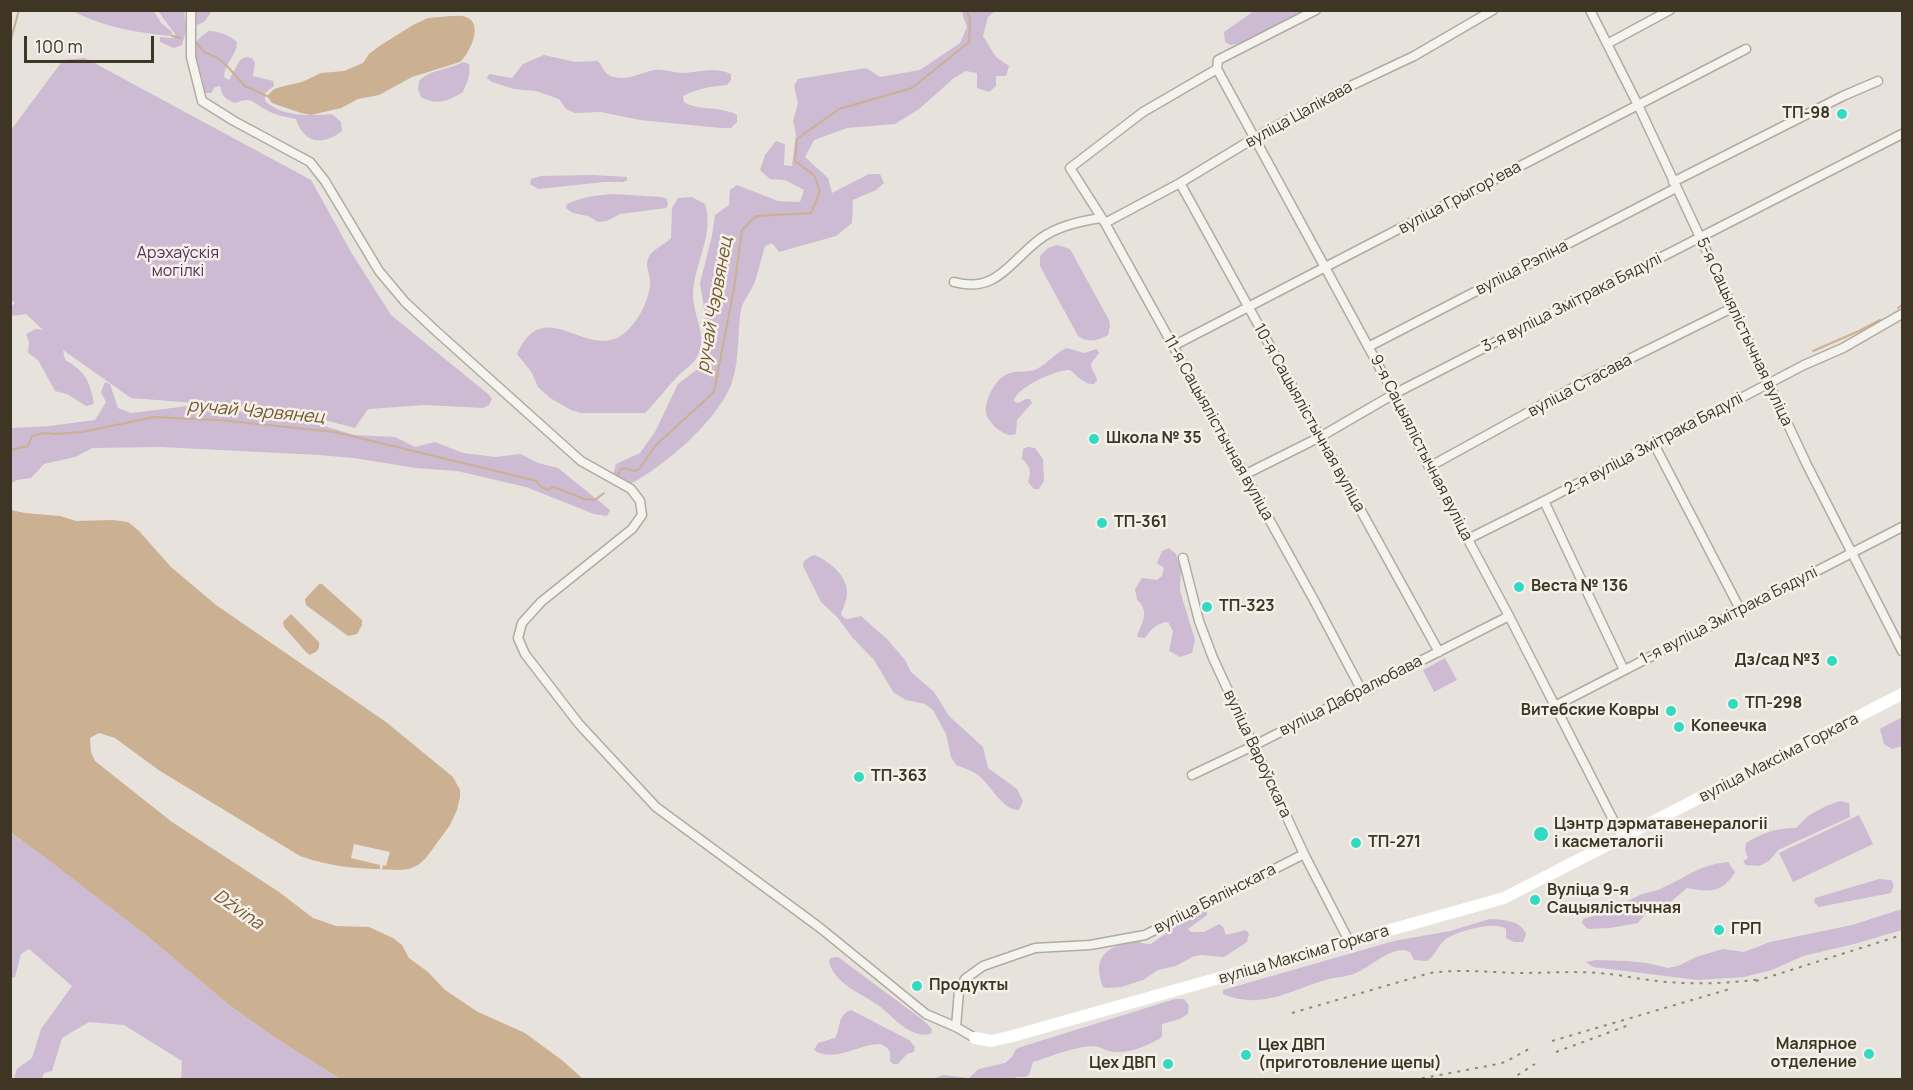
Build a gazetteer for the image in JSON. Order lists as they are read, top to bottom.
{
  "streets": {
    "main road": ["вуліца Максіма Горкага"],
    "street": [
      "вуліца Цалікава",
      "вуліца Грыгорʼева",
      "вуліца Рэпіна",
      "3-я вуліца Змітрака Бядулі",
      "5-я Сацыялістычная вуліца",
      "вуліца Стасава",
      "10-я Сацыялістычная вуліца",
      "11-я Сацыялістычная вуліца",
      "2-я вуліца Змітрака Бядулі",
      "9-я Сацыялістычная вуліца",
      "1-я вуліца Змітрака Бядулі",
      "вуліца Дабралюбава",
      "вуліца Вароўскага",
      "вуліца Бялінскага"
    ]
  },
  "crossings": [
    ["вуліца Цалікава", "10-я Сацыялістычная вуліца"],
    ["вуліца Цалікава", "11-я Сацыялістычная вуліца"],
    ["вуліца Цалікава", "9-я Сацыялістычная вуліца"],
    ["вуліца Грыгорʼева", "5-я Сацыялістычная вуліца"],
    ["вуліца Грыгорʼева", "10-я Сацыялістычная вуліца"],
    ["вуліца Грыгорʼева", "11-я Сацыялістычная вуліца"],
    ["вуліца Грыгорʼева", "9-я Сацыялістычная вуліца"],
    ["вуліца Рэпіна", "5-я Сацыялістычная вуліца"],
    ["вуліца Рэпіна", "9-я Сацыялістычная вуліца"],
    ["3-я вуліца Змітрака Бядулі", "5-я Сацыялістычная вуліца"],
    ["3-я вуліца Змітрака Бядулі", "10-я Сацыялістычная вуліца"],
    ["3-я вуліца Змітрака Бядулі", "11-я Сацыялістычная вуліца"],
    ["3-я вуліца Змітрака Бядулі", "9-я Сацыялістычная вуліца"],
    ["5-я Сацыялістычная вуліца", "вуліца Стасава"],
    ["5-я Сацыялістычная вуліца", "2-я вуліца Змітрака Бядулі"],
    ["5-я Сацыялістычная вуліца", "1-я вуліца Змітрака Бядулі"],
    ["вуліца Стасава", "9-я Сацыялістычная вуліца"],
    ["10-я Сацыялістычная вуліца", "вуліца Дабралюбава"],
    ["11-я Сацыялістычная вуліца", "9-я Сацыялістычная вуліца"],
    ["11-я Сацыялістычная вуліца", "вуліца Дабралюбава"],
    ["2-я вуліца Змітрака Бядулі", "9-я Сацыялістычная вуліца"],
    ["9-я Сацыялістычная вуліца", "1-я вуліца Змітрака Бядулі"],
    ["9-я Сацыялістычная вуліца", "вуліца Дабралюбава"],
    ["9-я Сацыялістычная вуліца", "вуліца Максіма Горкага"],
    ["вуліца Дабралюбава", "вуліца Вароўскага"],
    ["вуліца Вароўскага", "вуліца Максіма Горкага"],
    ["вуліца Вароўскага", "вуліца Бялінскага"]
  ],
  "water": ["ручай Чэрвянец", "Dźvina"],
  "parks": ["Арэхаўскія могілкі"],
  "places": [
    "ТП-98",
    "Школа № 35",
    "ТП-361",
    "Веста № 136",
    "ТП-323",
    "Дз/сад №3",
    "ТП-298",
    "Витебские Ковры",
    "Копеечка",
    "ТП-363",
    "Цэнтр дэрматавенералогіі і касметалогіі",
    "ТП-271",
    "Вуліца 9-я Сацыялістычная",
    "ГРП",
    "Продукты",
    "Малярное отделение",
    "Цех ДВП (приготовление щепы)",
    "Цех ДВП"
  ],
  "scale_bar": "100 m"
}
